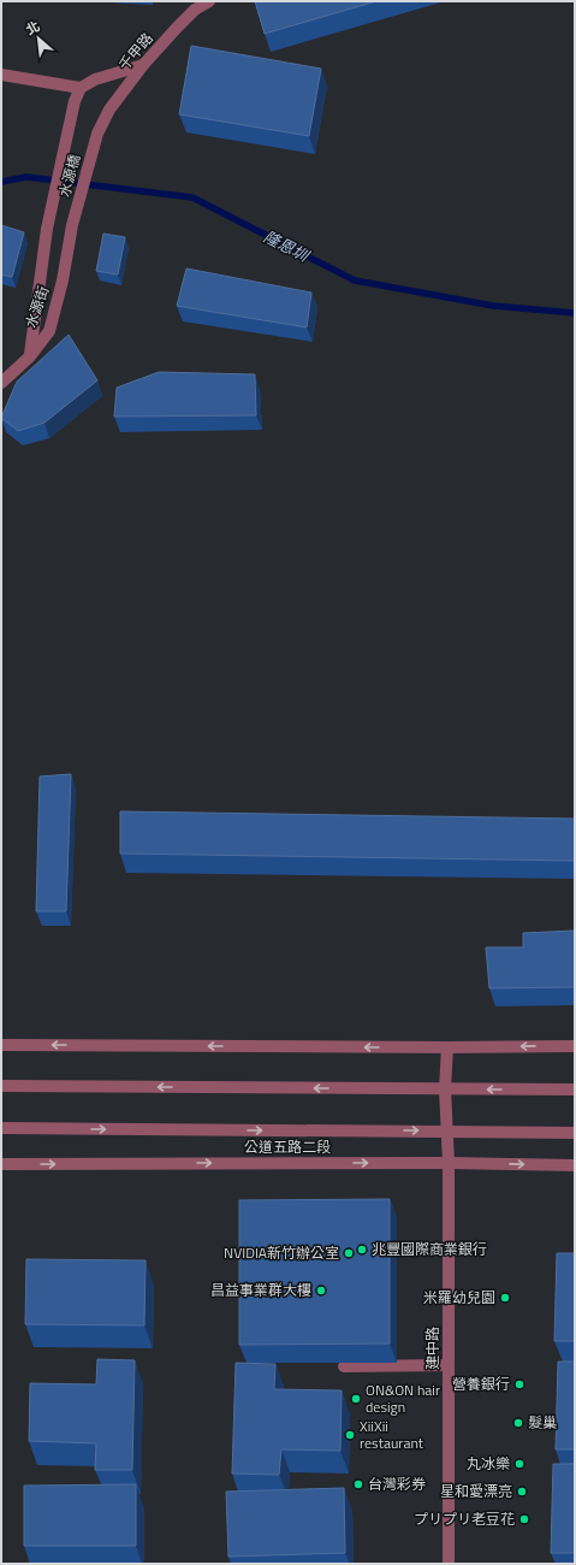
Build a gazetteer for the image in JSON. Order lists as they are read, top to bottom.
{
  "streets": {
    "street": [
      "千甲路",
      "水源橋",
      "水源街",
      "公道五路二段",
      "建中路"
    ]
  },
  "crossings": [
    ["千甲路", "水源橋"],
    ["水源橋", "水源街"],
    ["公道五路二段", "建中路"]
  ],
  "water": ["隆恩圳"],
  "places": [
    "兆豐國際商業銀行",
    "NVIDIA新竹辦公室",
    "昌益事業群大樓",
    "米羅幼兒園",
    "營養銀行",
    "ON&ON hair design",
    "髮巢",
    "XiiXii restaurant",
    "丸冰樂",
    "台灣彩券",
    "星和愛漂亮",
    "プリプリ老豆花"
  ],
  "north": "top left"
}
